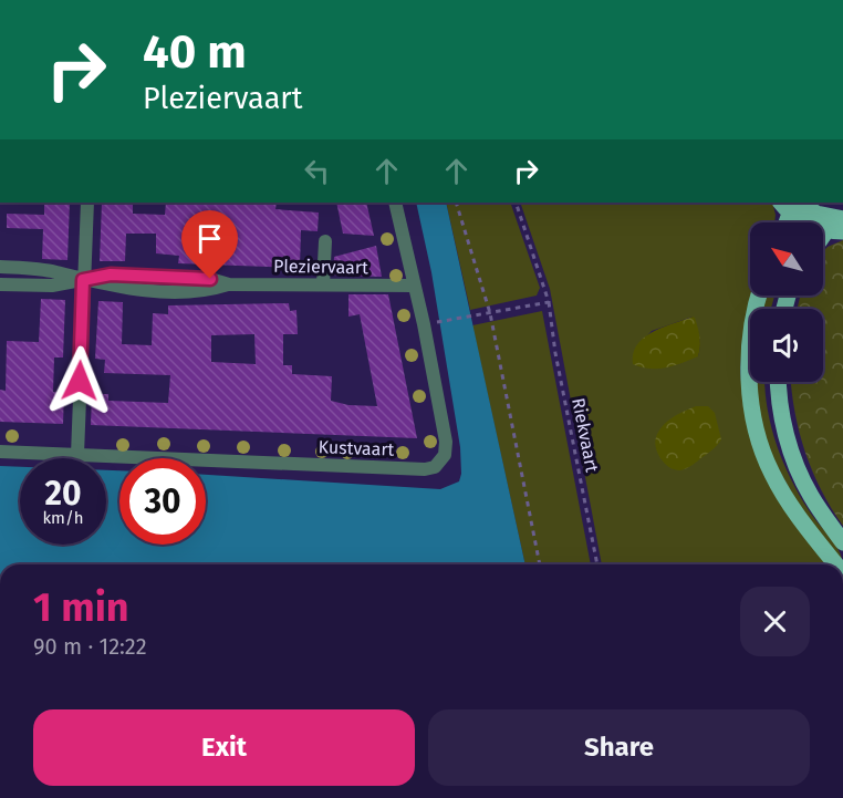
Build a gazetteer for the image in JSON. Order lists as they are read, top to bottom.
{
  "streets": {
    "street": ["Pleziervaart", "Kustvaart"],
    "path": ["Riekvaart"]
  },
  "crossings": [
    ["Pleziervaart", "Kustvaart"]
  ],
  "north": "top left",
  "page": {
    "turn": ["40 m", "Pleziervaart"],
    "speed": "20 km/h",
    "limit": "30",
    "heading": ["1 min", "90 m · 12:22"],
    "buttons": ["Exit", "Share"]
  }
}
